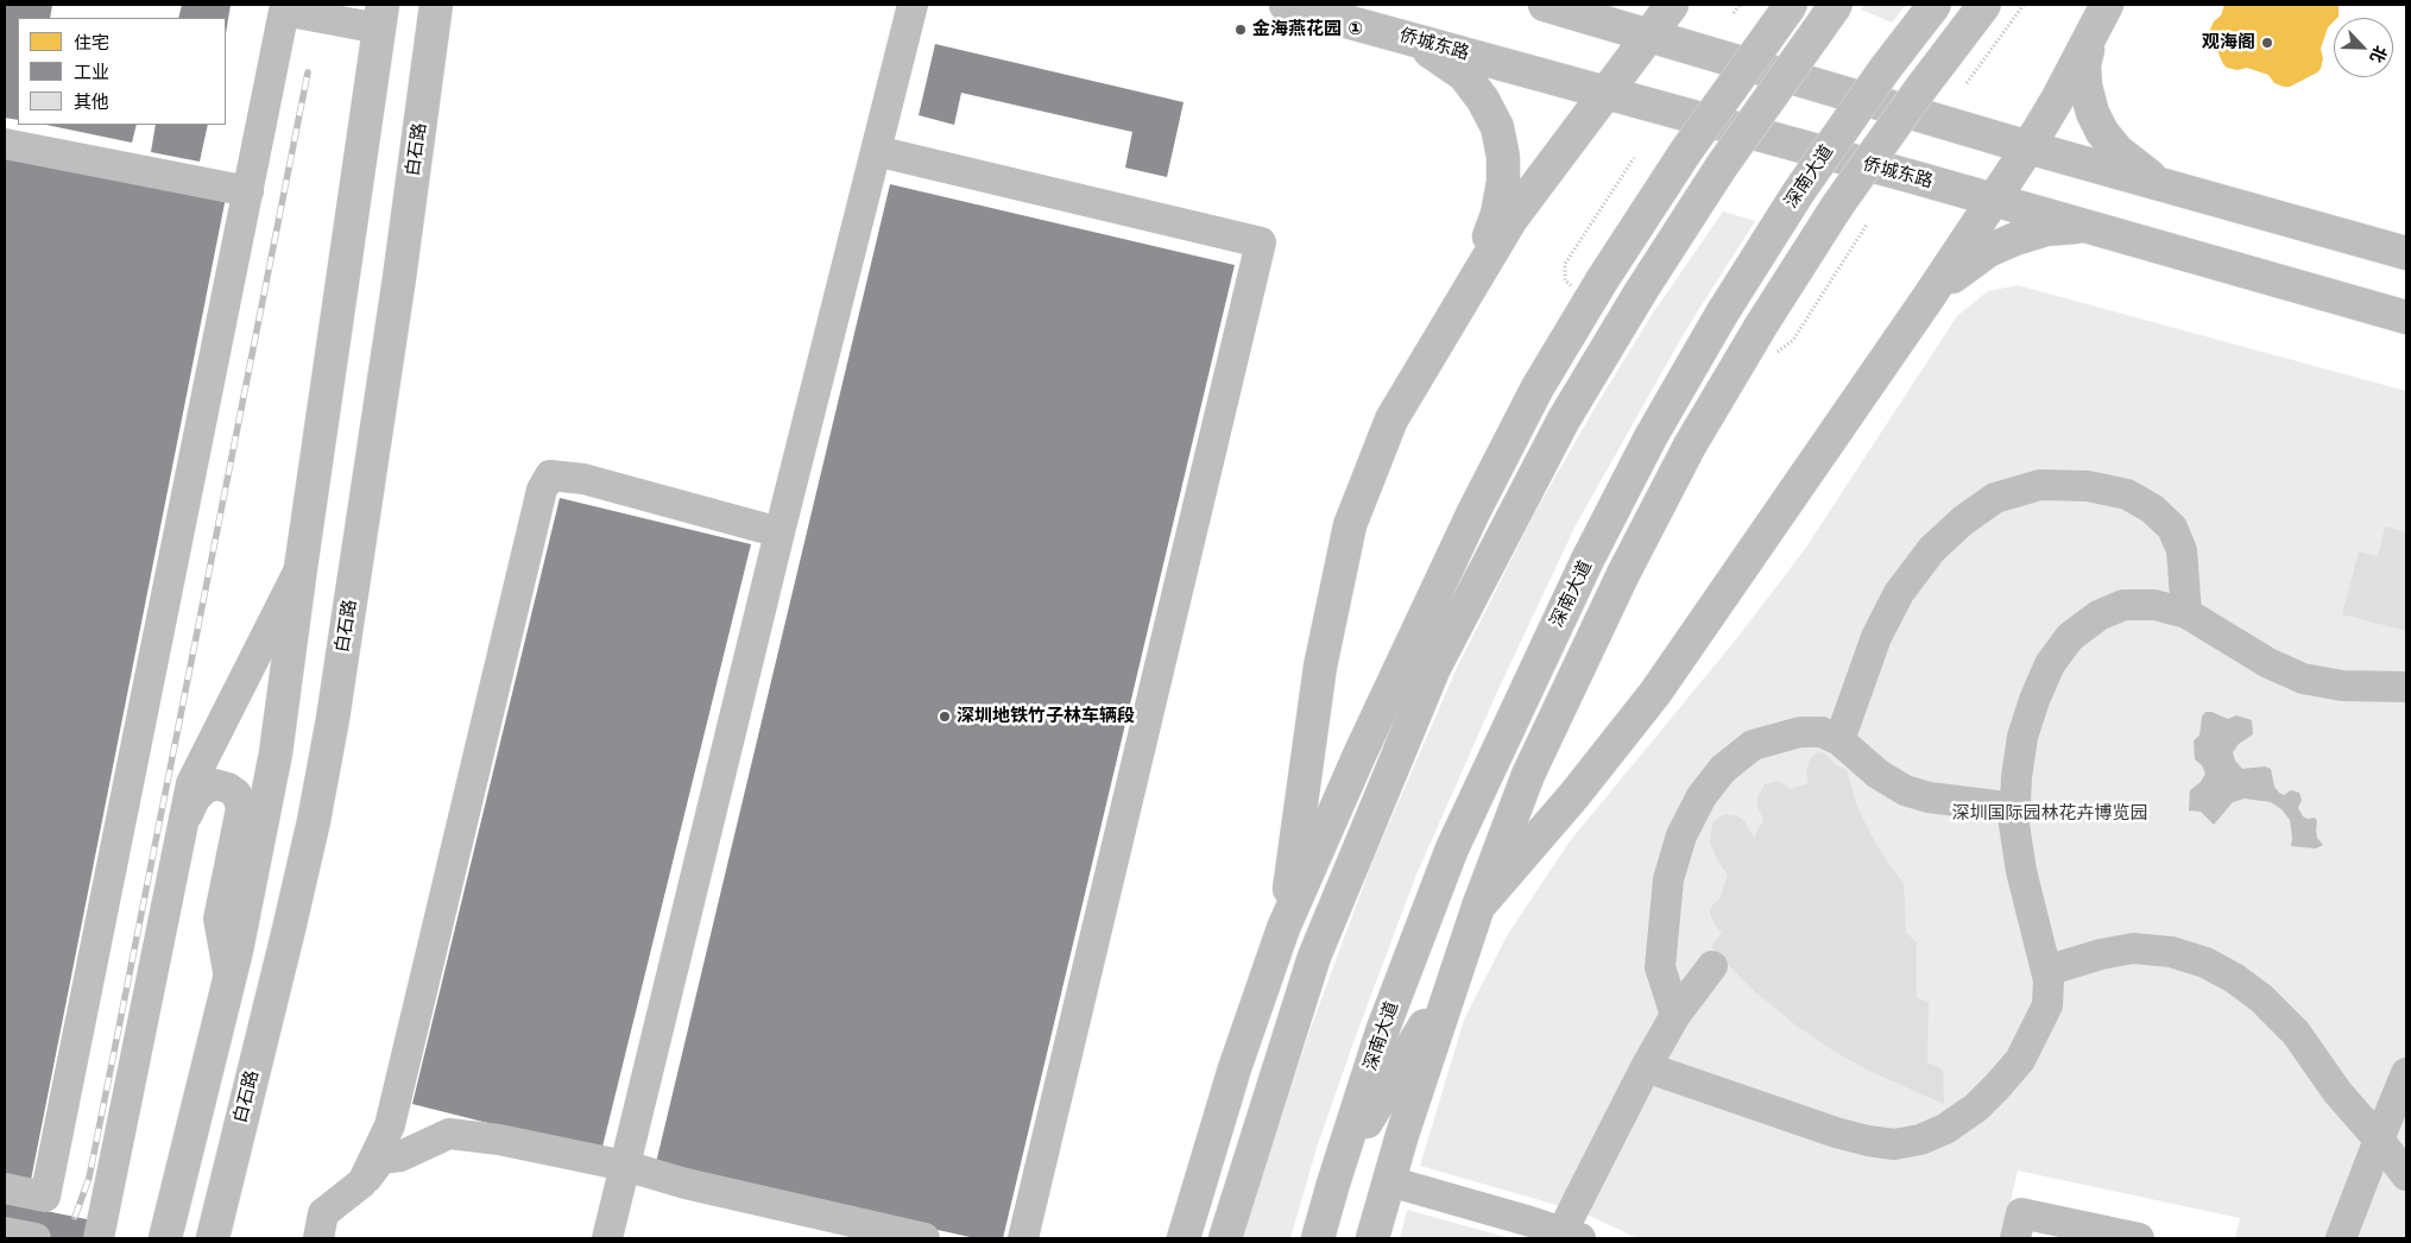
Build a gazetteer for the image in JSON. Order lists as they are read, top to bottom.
{
  "streets": {
    "main road": ["侨城东路", "白石路", "深南大道"]
  },
  "parks": ["深圳国际园林花卉博览园"],
  "places": ["金海燕花园 ①", "观海阁", "深圳地铁竹子林车辆段"],
  "legend": ["住宅", "工业", "其他"],
  "north": "bottom right"
}
